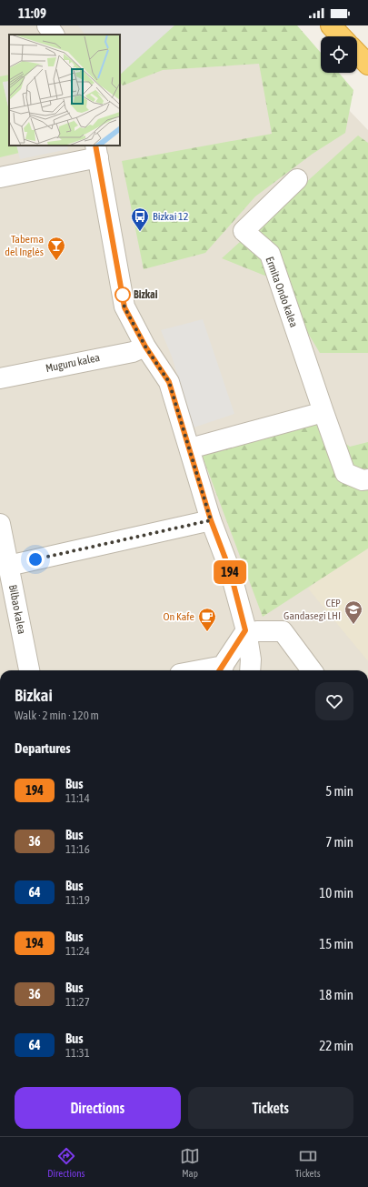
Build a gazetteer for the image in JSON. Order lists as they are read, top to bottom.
{
  "streets": {
    "street": ["Ermita Ondo kalea", "Muguru kalea", "Bilbao kalea"]
  },
  "places": {
    "bus stop": ["Bizkai 12"],
    "bar": ["Taberna del Inglés"],
    "other": ["Bizkai"],
    "school or university": ["CEP Gandasegi LHI"],
    "cafe": ["On Kafe"]
  },
  "lines": ["bus line 194"],
  "page": {
    "status": "11:09",
    "on_map": "194",
    "heading": [
      ["Bizkai", "Walk · 2 min · 120 m"],
      "Departures"
    ],
    "list": [
      {
        "mark": "194",
        "name": "Bus",
        "note": "11:14",
        "value": "5 min"
      },
      {
        "mark": "36",
        "name": "Bus",
        "note": "11:16",
        "value": "7 min"
      },
      {
        "mark": "64",
        "name": "Bus",
        "note": "11:19",
        "value": "10 min"
      },
      {
        "mark": "194",
        "name": "Bus",
        "note": "11:24",
        "value": "15 min"
      },
      {
        "mark": "36",
        "name": "Bus",
        "note": "11:27",
        "value": "18 min"
      },
      {
        "mark": "64",
        "name": "Bus",
        "note": "11:31",
        "value": "22 min"
      }
    ],
    "buttons": ["Directions", "Tickets"],
    "tabs": ["Directions", "Map", "Tickets"]
  }
}
